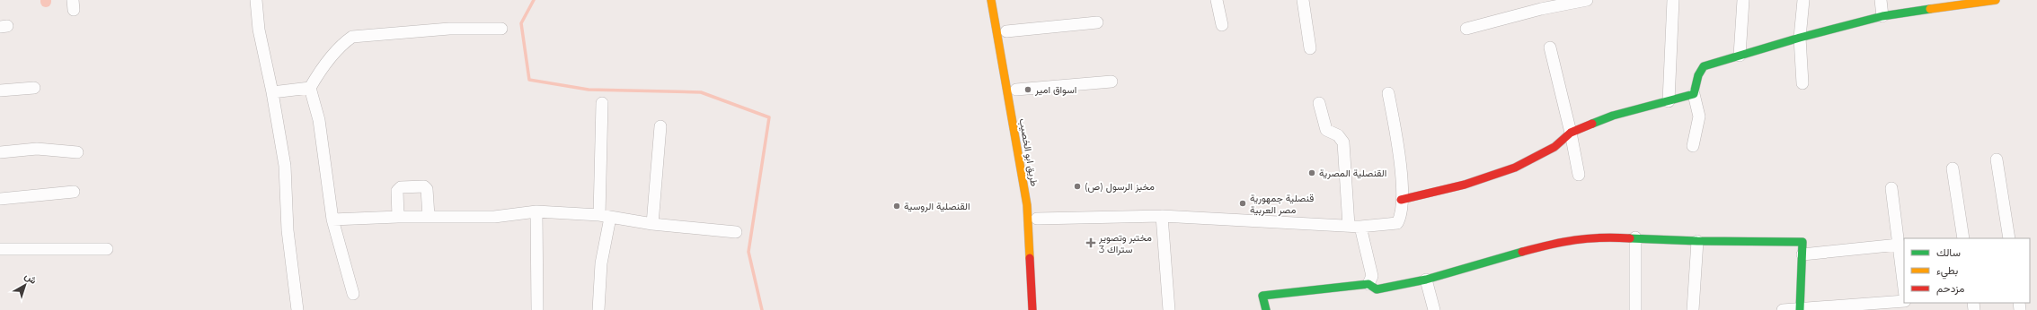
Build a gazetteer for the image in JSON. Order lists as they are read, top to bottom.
{
  "streets": {
    "street": ["طريق ابو الخصيب"]
  },
  "places": {
    "other": [
      "اسواق امير",
      "القنصلية المصرية",
      "مخبز الرسول (ص)",
      "قنصلية جمهورية مصر العربية",
      "القنصلية الروسية"
    ],
    "health": ["مختبر وتصوير ستراك 3"]
  },
  "legend": ["سالك", "بطيء", "مزدحم"],
  "north": "top right"
}
